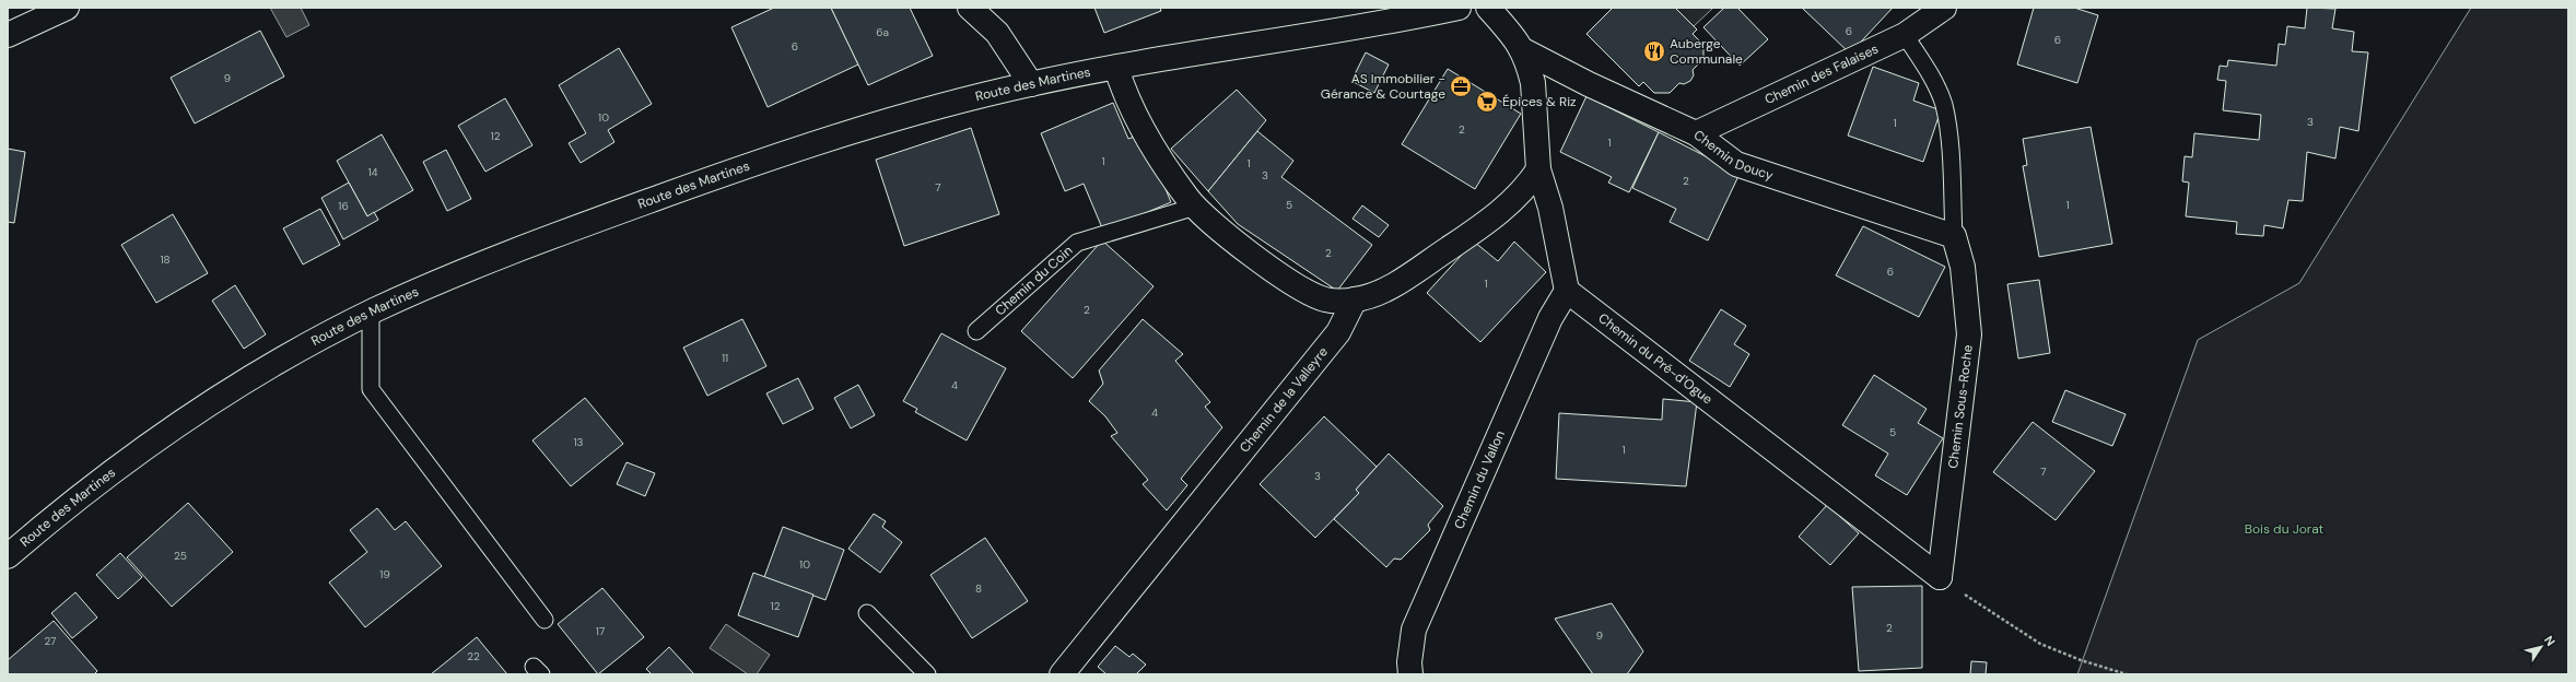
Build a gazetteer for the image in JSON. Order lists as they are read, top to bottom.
{
  "streets": {
    "street": [
      "Chemin des Falaises",
      "Route des Martines",
      "Chemin Doucy",
      "Chemin du Pré-d'Ogue",
      "Chemin de la Valleyre",
      "Chemin Sous-Roche",
      "Chemin du Vallon"
    ],
    "lane": ["Chemin du Coin"]
  },
  "crossings": [
    ["Chemin des Falaises", "Chemin Doucy"],
    ["Chemin Doucy", "Chemin Sous-Roche"],
    ["Chemin du Pré-d'Ogue", "Chemin Sous-Roche"],
    ["Chemin du Pré-d'Ogue", "Chemin du Vallon"]
  ],
  "parks": ["Bois du Jorat"],
  "places": {
    "restaurant": ["Auberge Communale"],
    "office": ["AS Immobilier - Gérance & Courtage"],
    "supermarket": ["Épices & Riz"]
  },
  "house_numbers": [
    "6",
    "6a",
    "6",
    "6",
    "9",
    "10",
    "3",
    "1",
    "2",
    "12",
    "1",
    "1",
    "1",
    "14",
    "3",
    "2",
    "7",
    "5",
    "1",
    "16",
    "2",
    "18",
    "6",
    "1",
    "2",
    "11",
    "4",
    "4",
    "5",
    "13",
    "1",
    "7",
    "3",
    "25",
    "10",
    "19",
    "8",
    "12",
    "2",
    "17",
    "9",
    "27",
    "22"
  ],
  "north": "top right"
}
